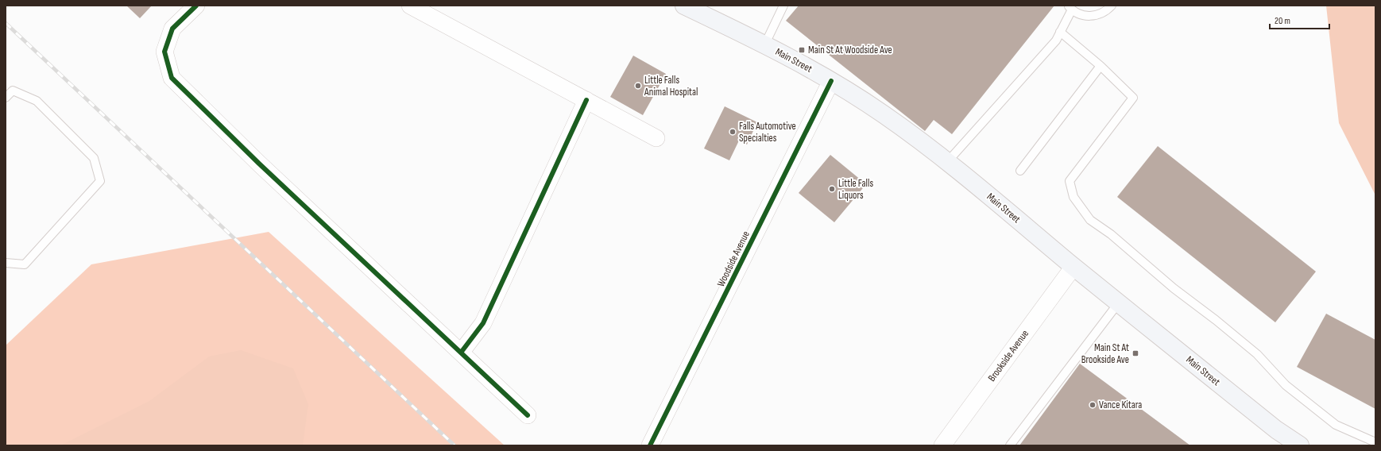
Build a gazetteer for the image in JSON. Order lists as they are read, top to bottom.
{
  "streets": {
    "main road": ["Main Street"],
    "street": ["Woodside Avenue", "Brookside Avenue"]
  },
  "crossings": [
    ["Main Street", "Woodside Avenue"],
    ["Main Street", "Brookside Avenue"]
  ],
  "places": {
    "transit": ["Main St At Woodside Ave", "Main St At Brookside Ave"],
    "other": [
      "Little Falls Animal Hospital",
      "Falls Automotive Specialties",
      "Little Falls Liquors",
      "Vance Kitara"
    ]
  },
  "scale_bar": "20 m"
}
